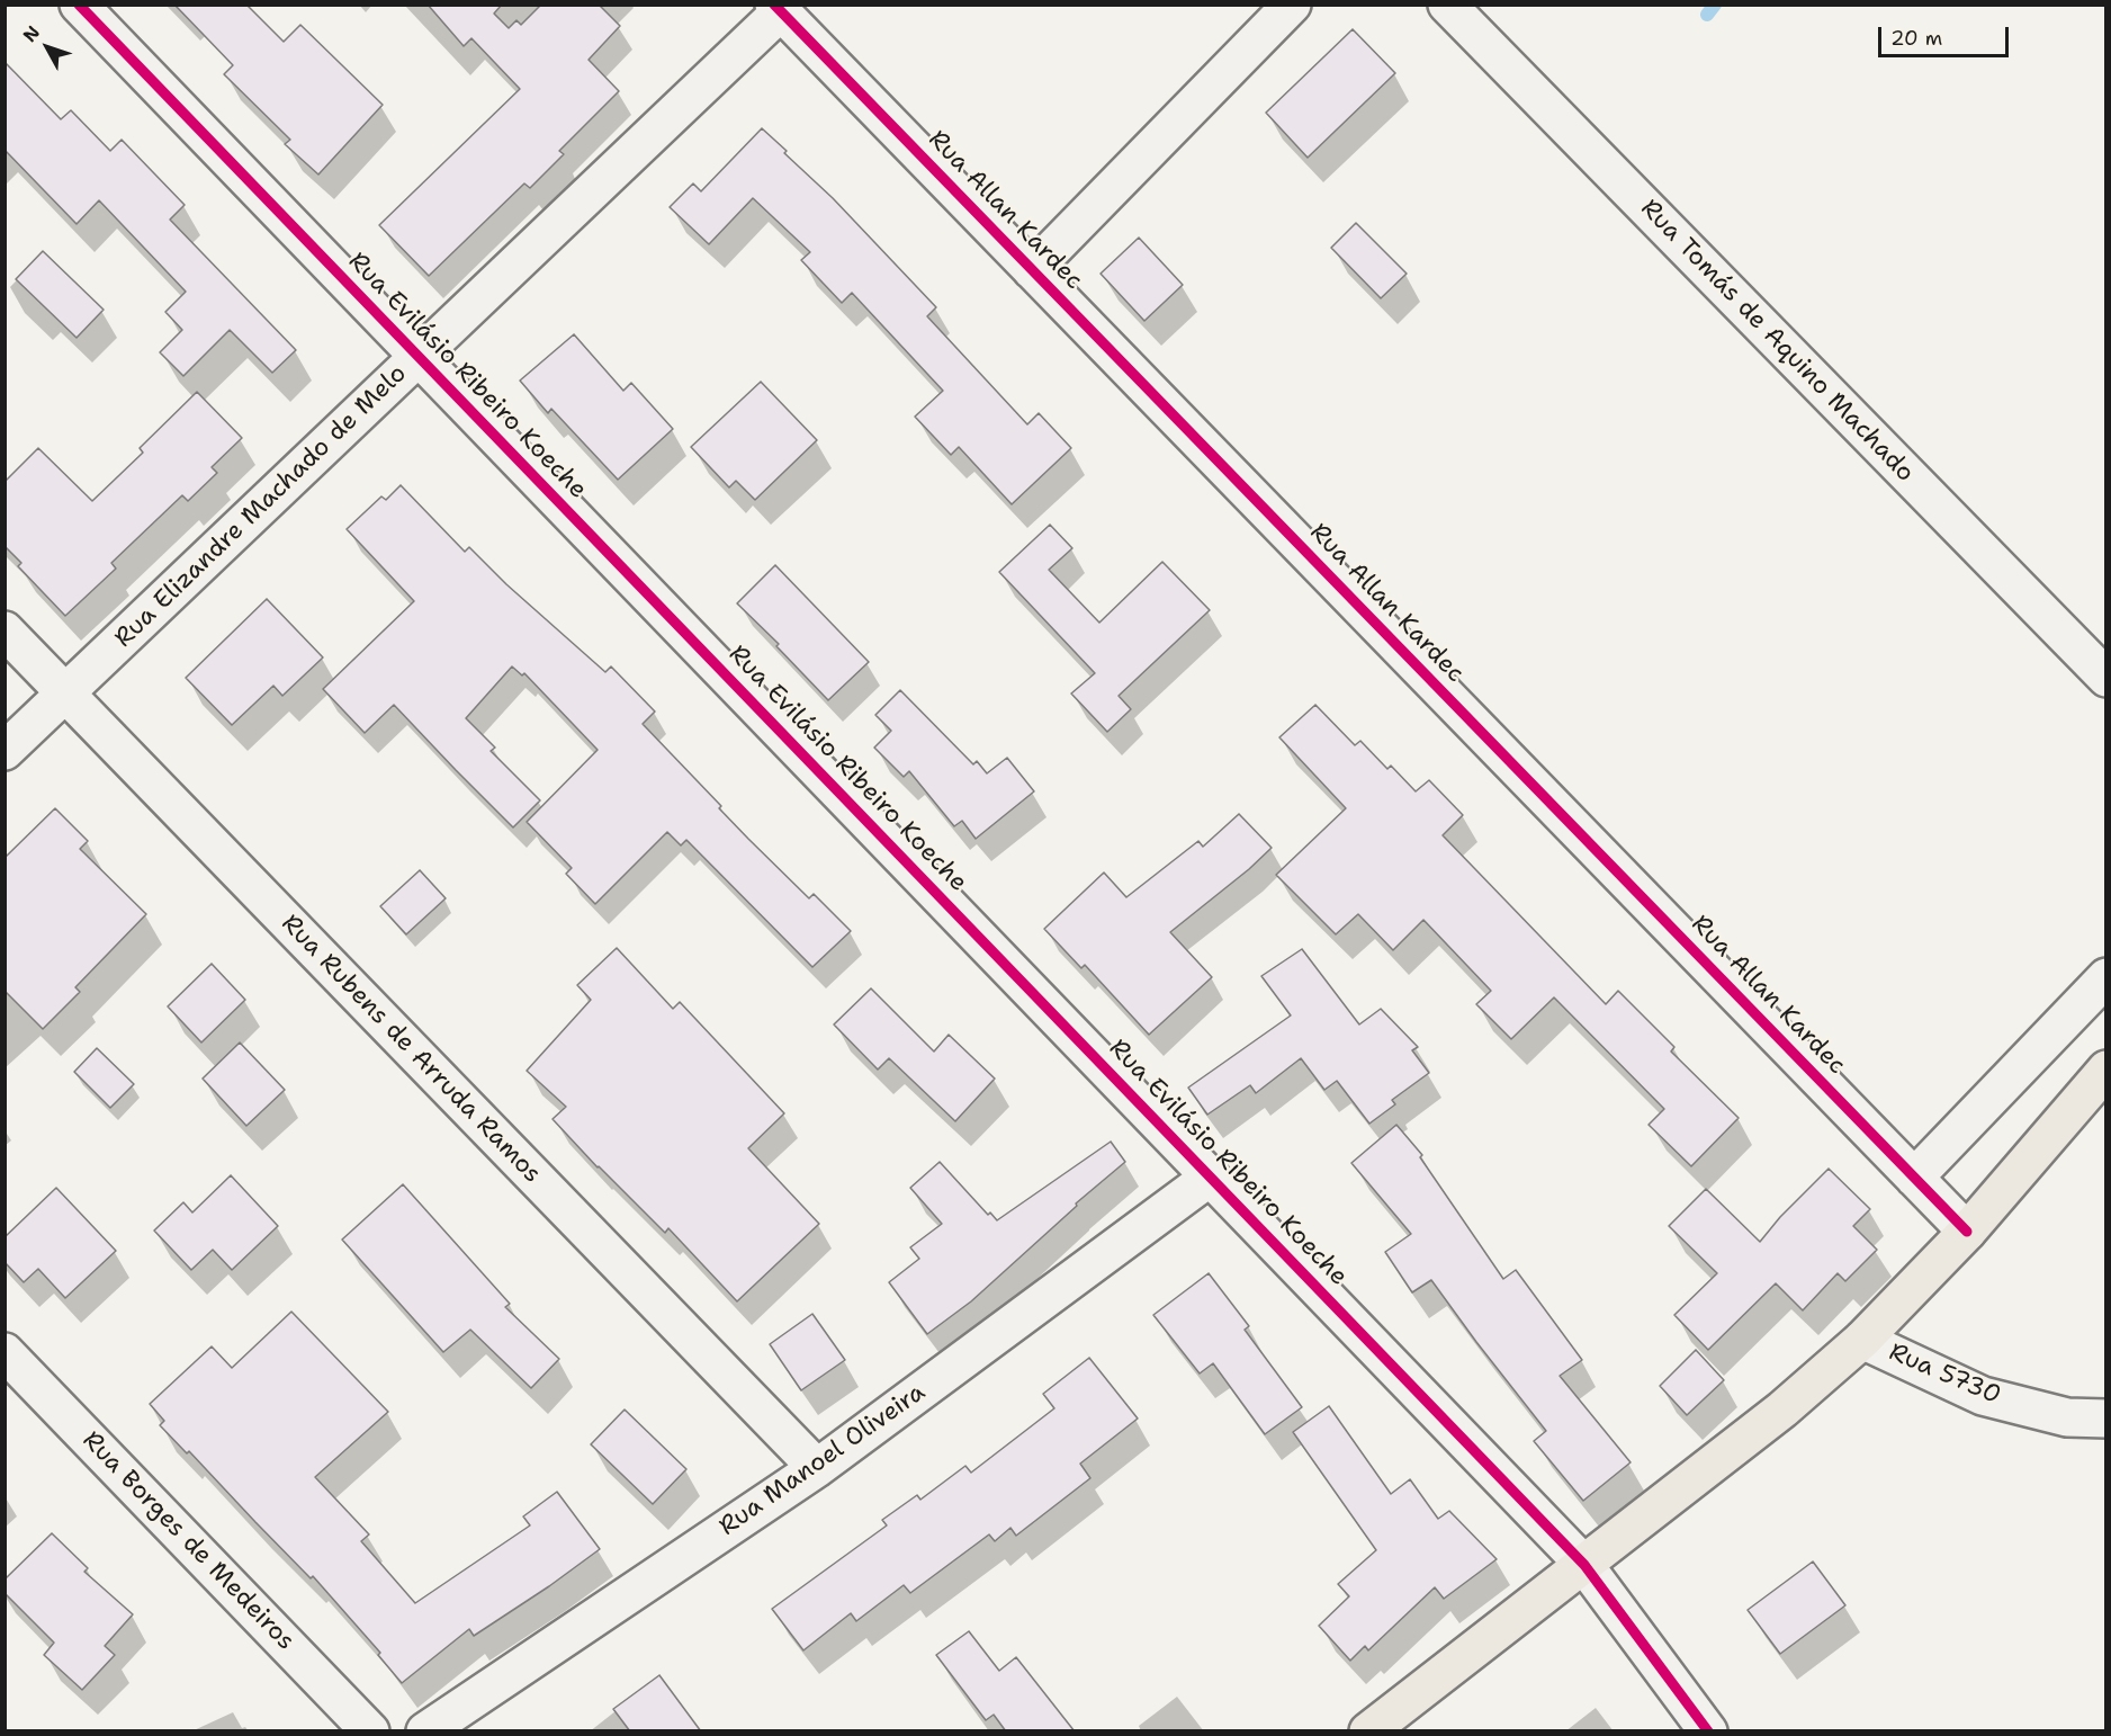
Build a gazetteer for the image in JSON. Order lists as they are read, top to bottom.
{
  "streets": {
    "street": [
      "Rua Allan Kardec",
      "Rua Tomás de Aquino Machado",
      "Rua Evilásio Ribeiro Koeche",
      "Rua Elizandre Machado de Melo",
      "Rua Rubens de Arruda Ramos",
      "Rua 5730",
      "Rua Manoel Oliveira",
      "Rua Borges de Medeiros"
    ]
  },
  "crossings": [
    ["Rua Allan Kardec", "Rua Elizandre Machado de Melo"],
    ["Rua Evilásio Ribeiro Koeche", "Rua Elizandre Machado de Melo"],
    ["Rua Evilásio Ribeiro Koeche", "Rua Manoel Oliveira"],
    ["Rua Elizandre Machado de Melo", "Rua Rubens de Arruda Ramos"],
    ["Rua Rubens de Arruda Ramos", "Rua Manoel Oliveira"]
  ],
  "scale_bar": "20 m",
  "north": "top left"
}
